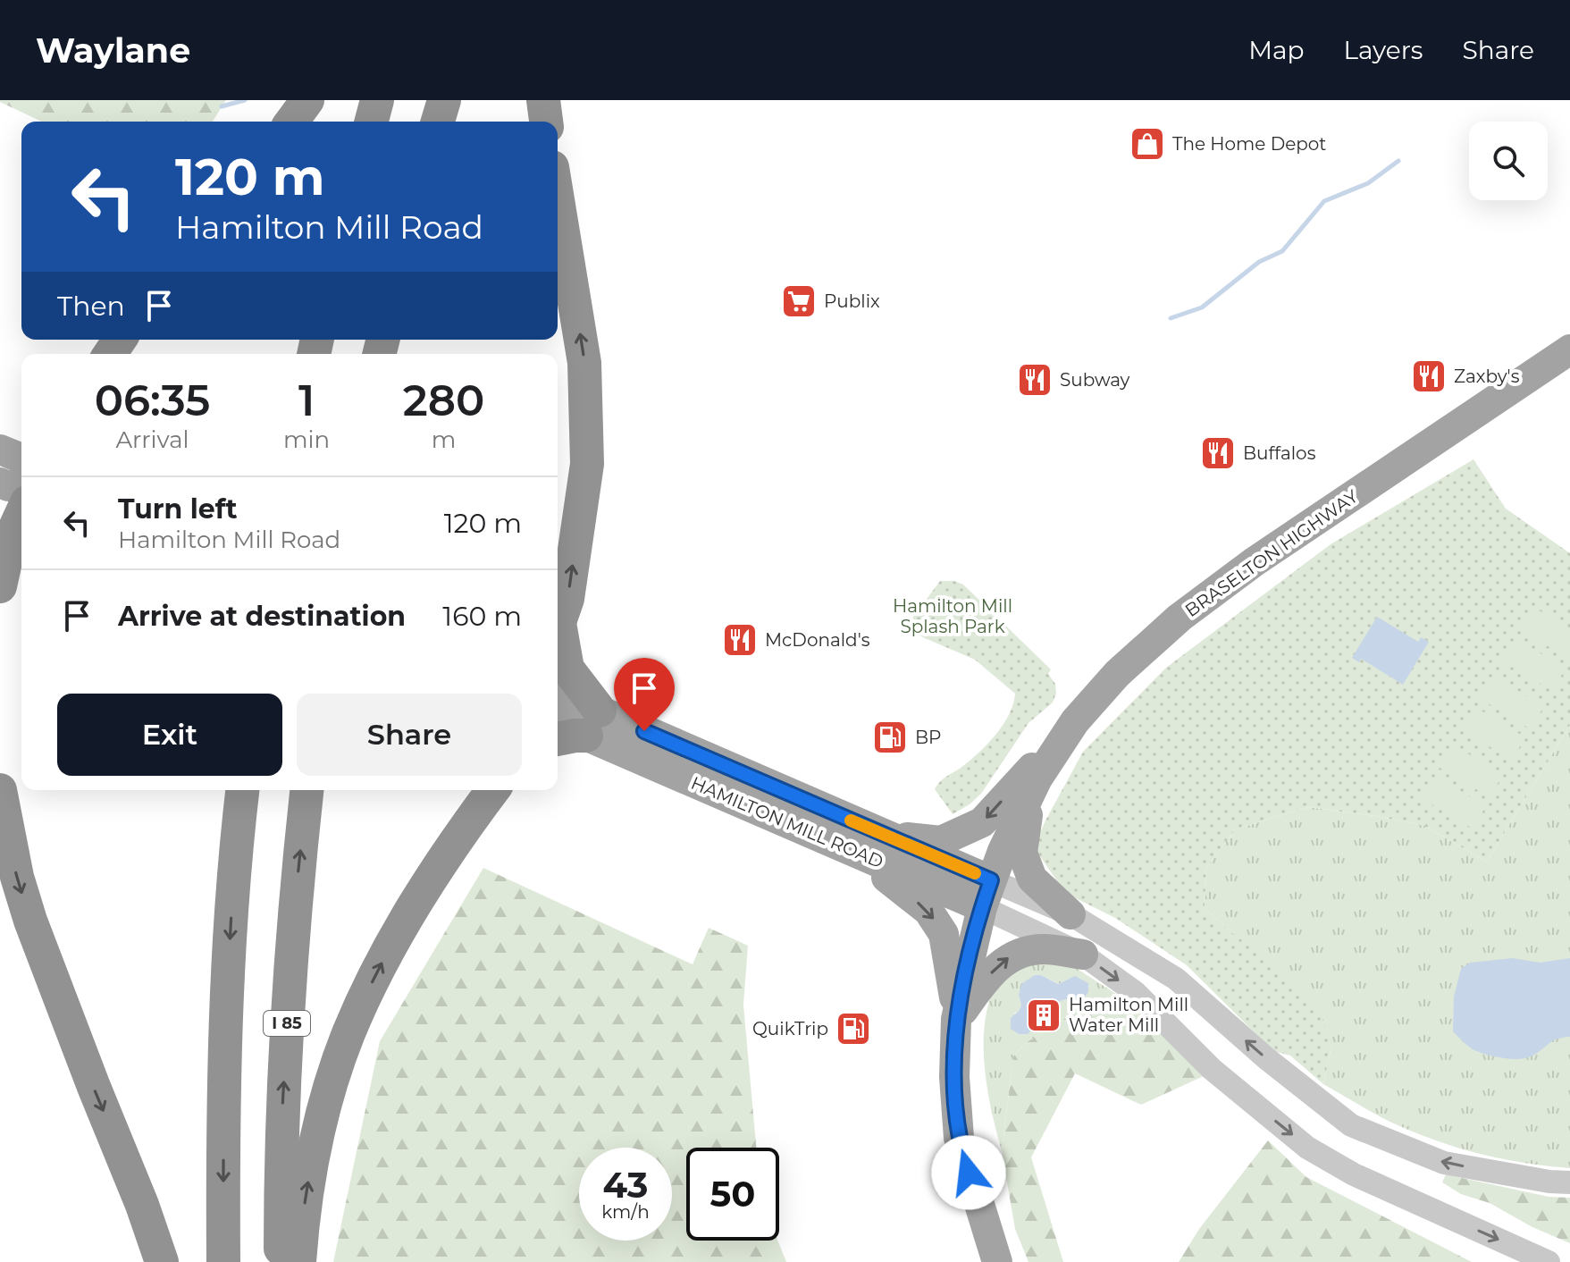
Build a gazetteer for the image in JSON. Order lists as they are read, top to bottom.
{
  "streets": {
    "highway": ["I 85"],
    "main road": ["BRASELTON HIGHWAY", "HAMILTON MILL ROAD"]
  },
  "crossings": [
    ["BRASELTON HIGHWAY", "HAMILTON MILL ROAD"]
  ],
  "parks": ["Hamilton Mill Splash Park"],
  "places": {
    "shop": ["The Home Depot"],
    "supermarket": ["Publix"],
    "restaurant": [
      "Zaxby's",
      "Subway",
      "Buffalos",
      "McDonald's"
    ],
    "fuel station": ["BP", "QuikTrip"],
    "building": ["Hamilton Mill Water Mill"]
  },
  "page": {
    "header": "Waylane",
    "nav": ["Map", "Layers", "Share"],
    "turn": ["120 m", "Hamilton Mill Road"],
    "then": "Then",
    "eta": [
      "06:35",
      "Arrival",
      "1",
      "min",
      "280",
      "m"
    ],
    "list": [
      {
        "name": "Turn left",
        "note": "Hamilton Mill Road",
        "value": "120 m"
      },
      {
        "name": "Arrive at destination",
        "value": "160 m"
      }
    ],
    "buttons": ["Exit", "Share"],
    "speed": "43 km/h",
    "limit": "50"
  }
}
